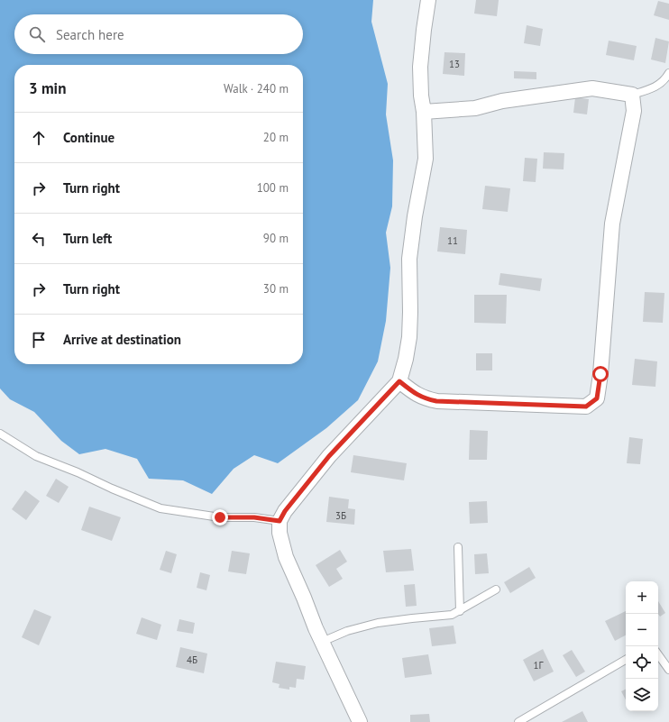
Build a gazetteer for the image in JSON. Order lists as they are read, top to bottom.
{
  "house_numbers": [
    "13",
    "11",
    "3Б",
    "4Б",
    "1Г"
  ],
  "page": {
    "search": "Search here",
    "heading": ["3 min", "Walk · 240 m"],
    "list": [
      ["Continue", "20 m"],
      ["Turn right", "100 m"],
      ["Turn left", "90 m"],
      ["Turn right", "30 m"],
      "Arrive at destination"
    ],
    "map_buttons": ["+", "−"]
  }
}
